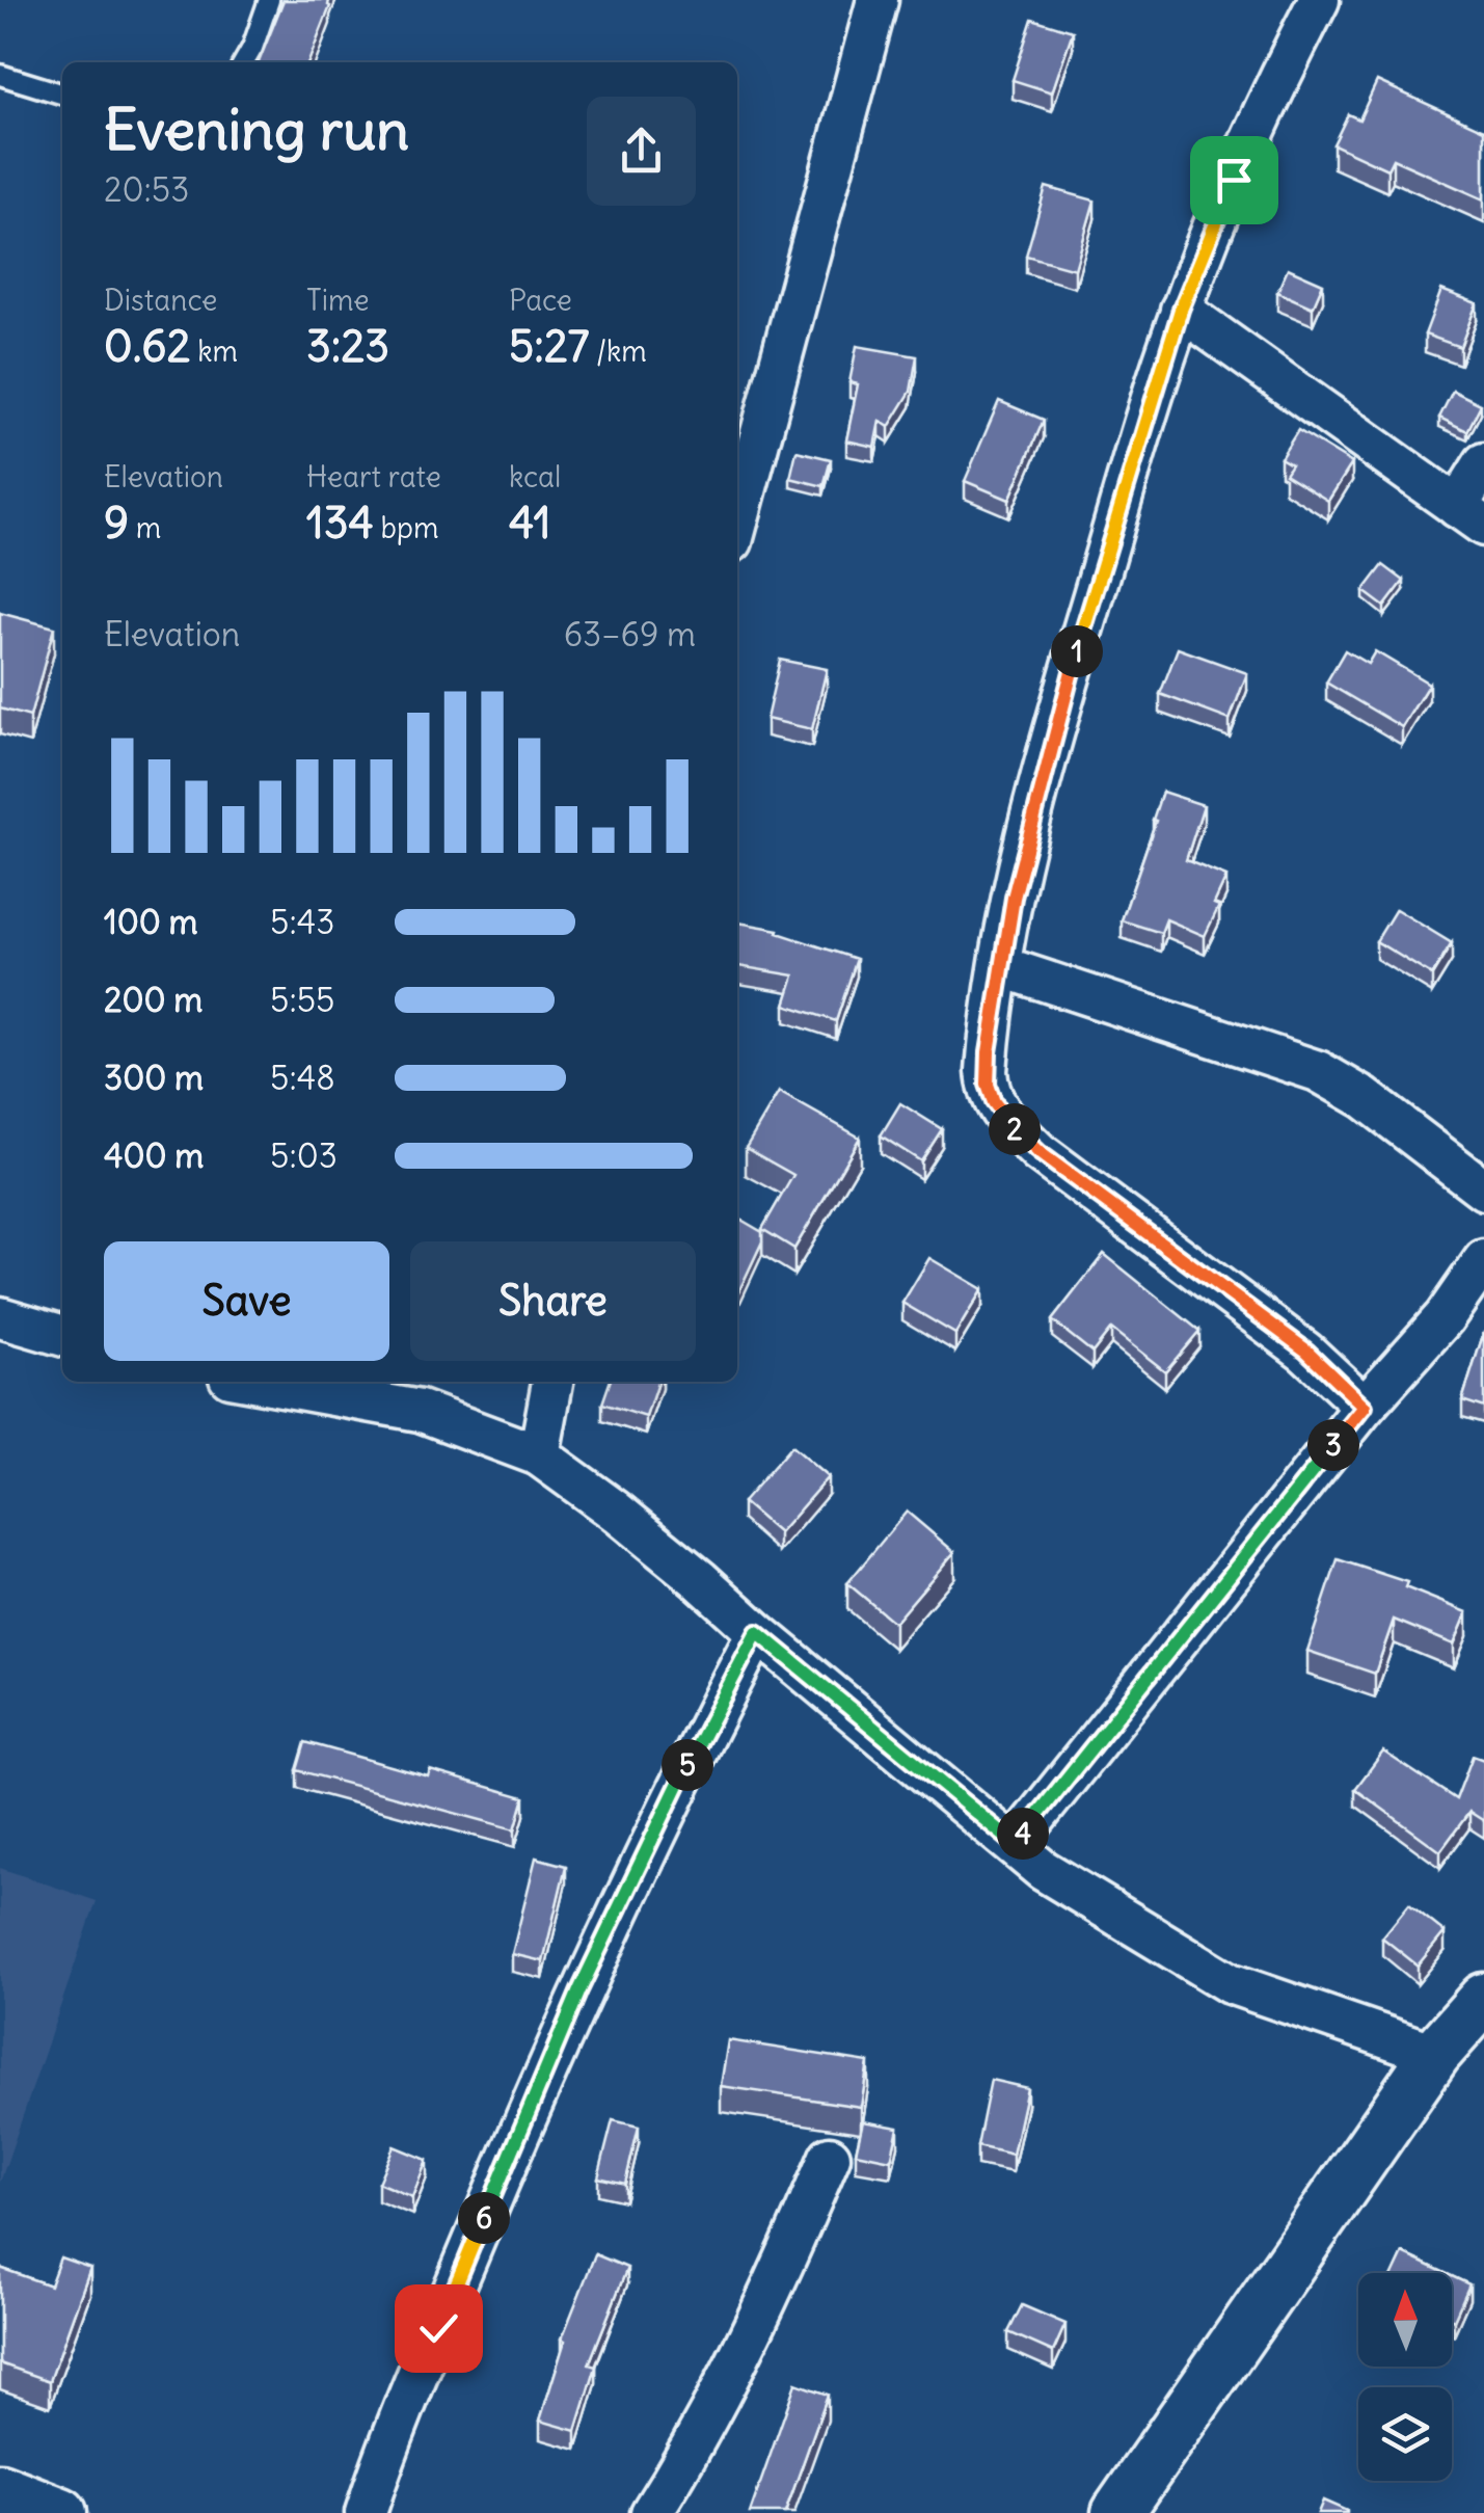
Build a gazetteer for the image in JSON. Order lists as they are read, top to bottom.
{
  "north": "top",
  "page": {
    "heading": ["Evening run", "20:53"],
    "stats": [
      ["Distance", "0.62 km"],
      ["Time", "3:23"],
      ["Pace", "5:27 /km"],
      ["Elevation", "9 m"],
      ["Heart rate", "134 bpm"],
      ["kcal", "41"]
    ],
    "chart": ["Elevation", "63–69 m"],
    "pins": [
      "1",
      "2",
      "3",
      "5",
      "4",
      "6"
    ],
    "list": [
      {
        "name": "100 m",
        "note": "5:43"
      },
      {
        "name": "200 m",
        "note": "5:55"
      },
      {
        "name": "300 m",
        "note": "5:48"
      },
      {
        "name": "400 m",
        "note": "5:03"
      }
    ],
    "buttons": ["Save", "Share"]
  }
}
